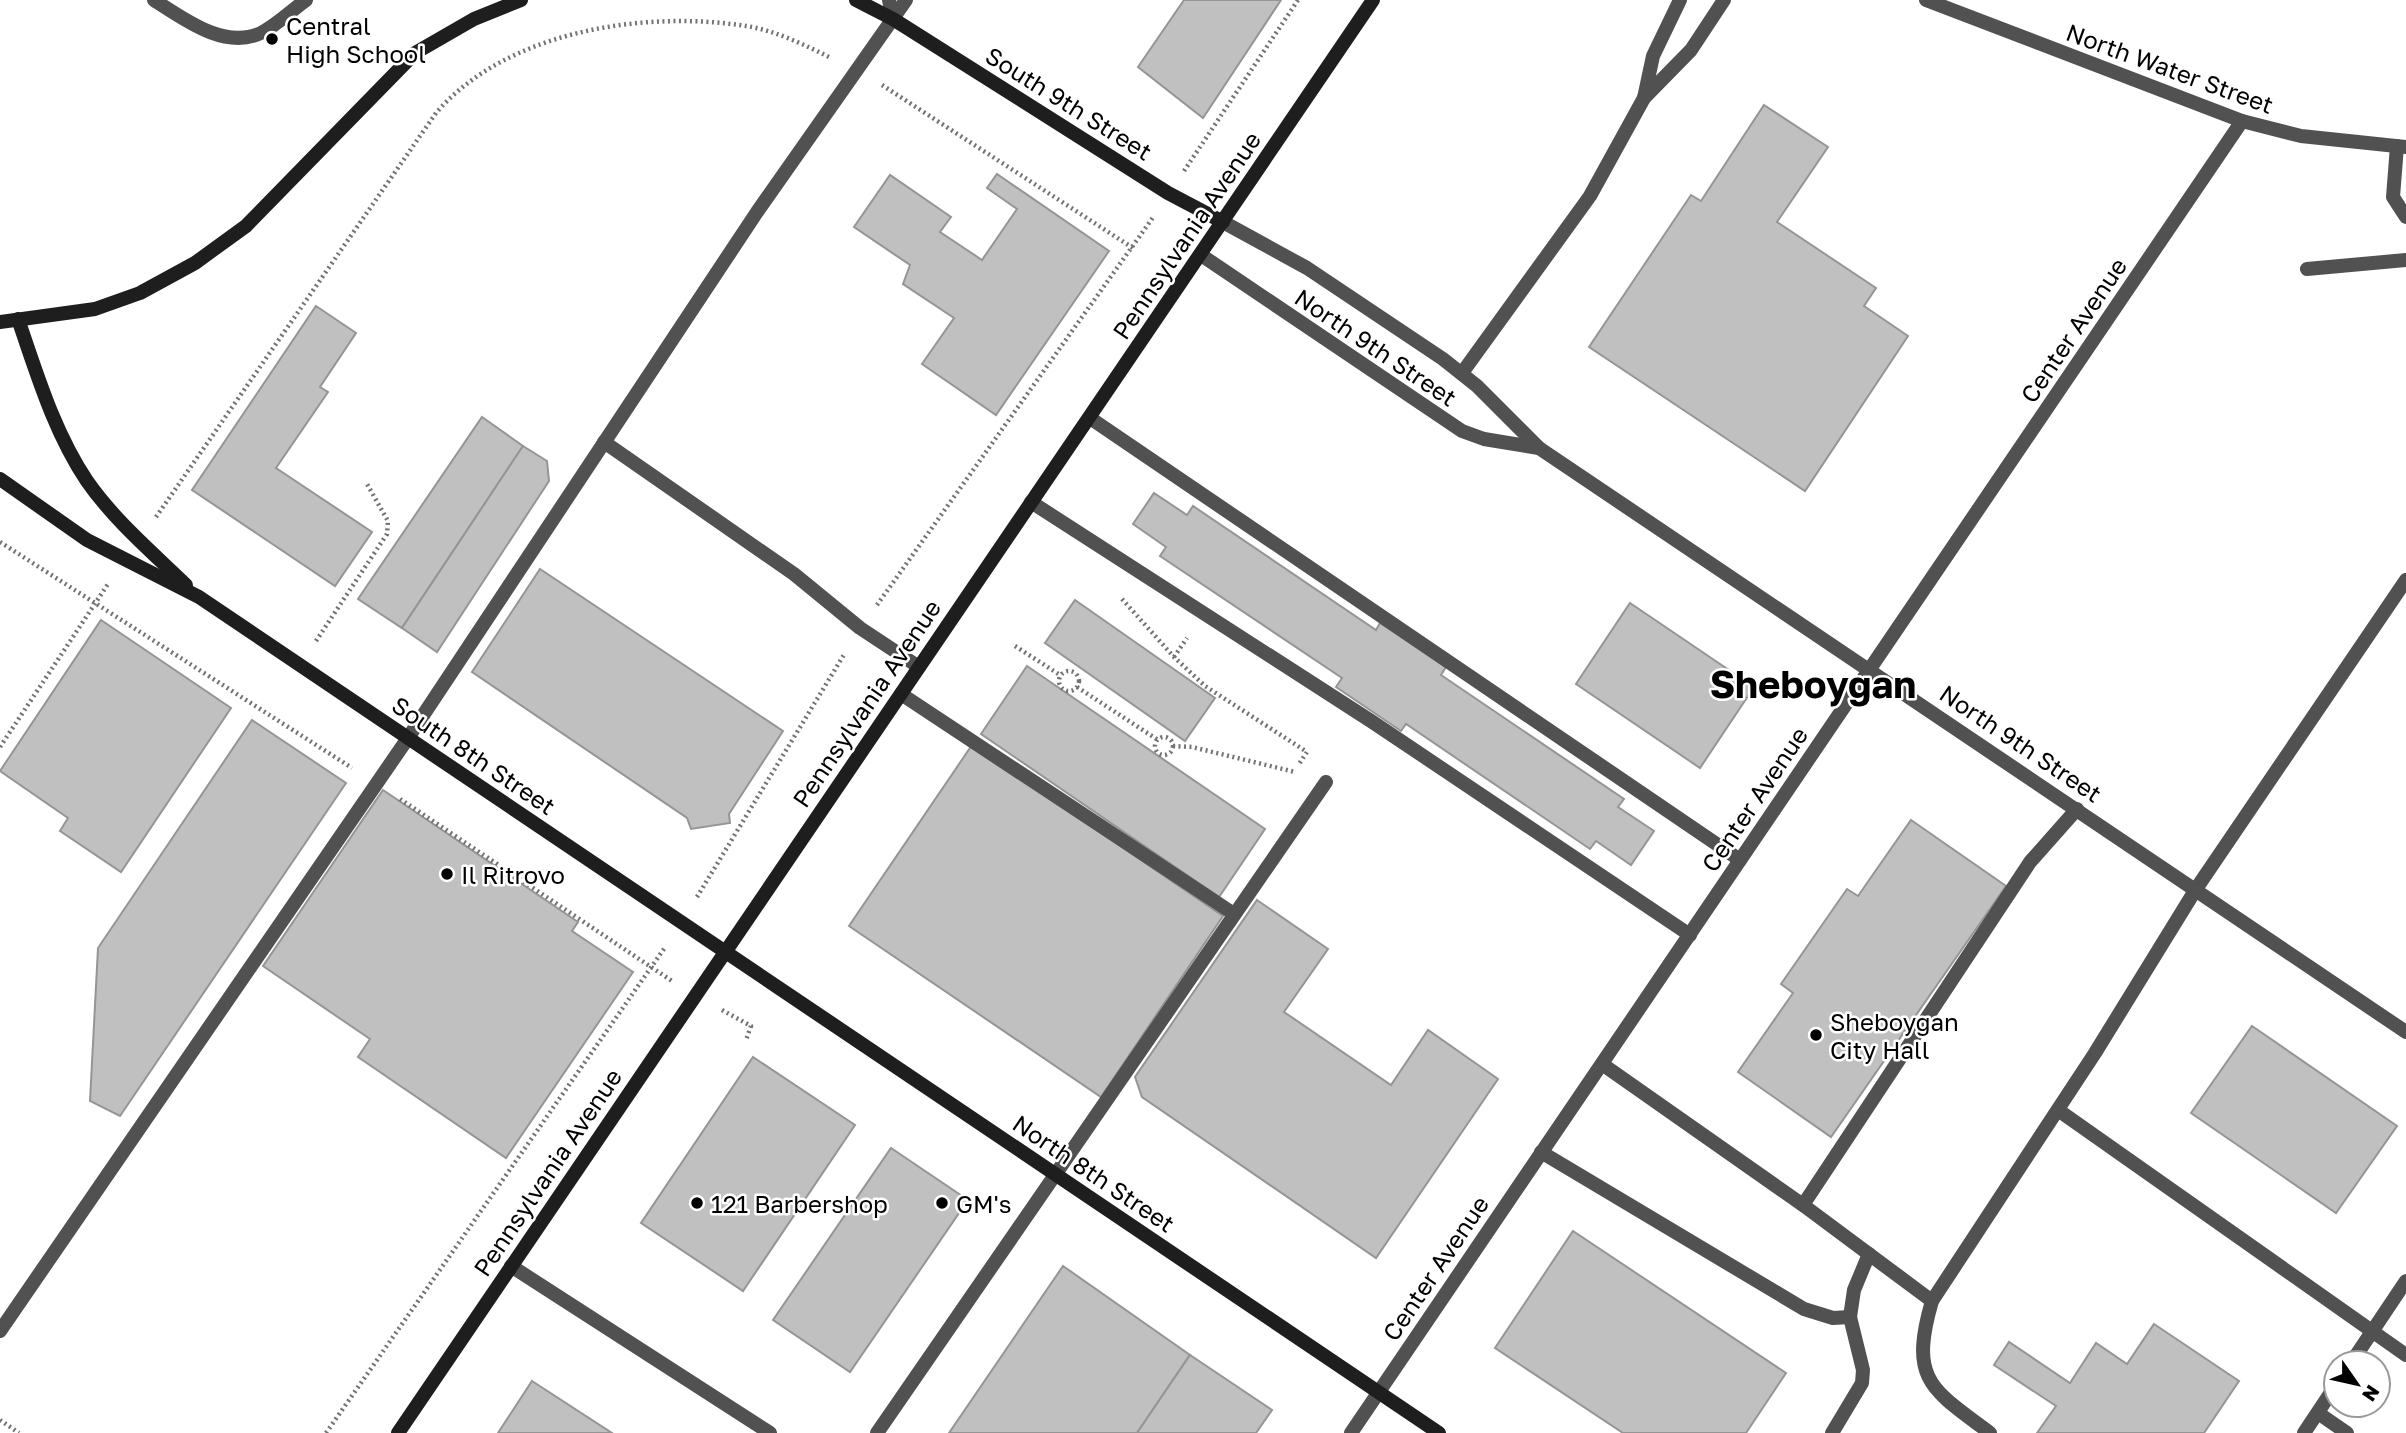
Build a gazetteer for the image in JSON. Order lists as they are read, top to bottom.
{
  "streets": {
    "street": [
      "North Water Street",
      "South 9th Street",
      "Pennsylvania Avenue",
      "Center Avenue",
      "North 9th Street",
      "South 8th Street",
      "North 8th Street"
    ]
  },
  "crossings": [
    ["North Water Street", "Center Avenue"],
    ["South 9th Street", "Pennsylvania Avenue"],
    ["South 9th Street", "North 9th Street"],
    ["Pennsylvania Avenue", "North 9th Street"],
    ["Pennsylvania Avenue", "South 8th Street"],
    ["Pennsylvania Avenue", "North 8th Street"],
    ["Center Avenue", "North 9th Street"],
    ["Center Avenue", "North 8th Street"],
    ["South 8th Street", "North 8th Street"]
  ],
  "districts": ["Sheboygan"],
  "places": [
    "Central High School",
    "Il Ritrovo",
    "Sheboygan City Hall",
    "121 Barbershop",
    "GM's"
  ],
  "north": "bottom right"
}
